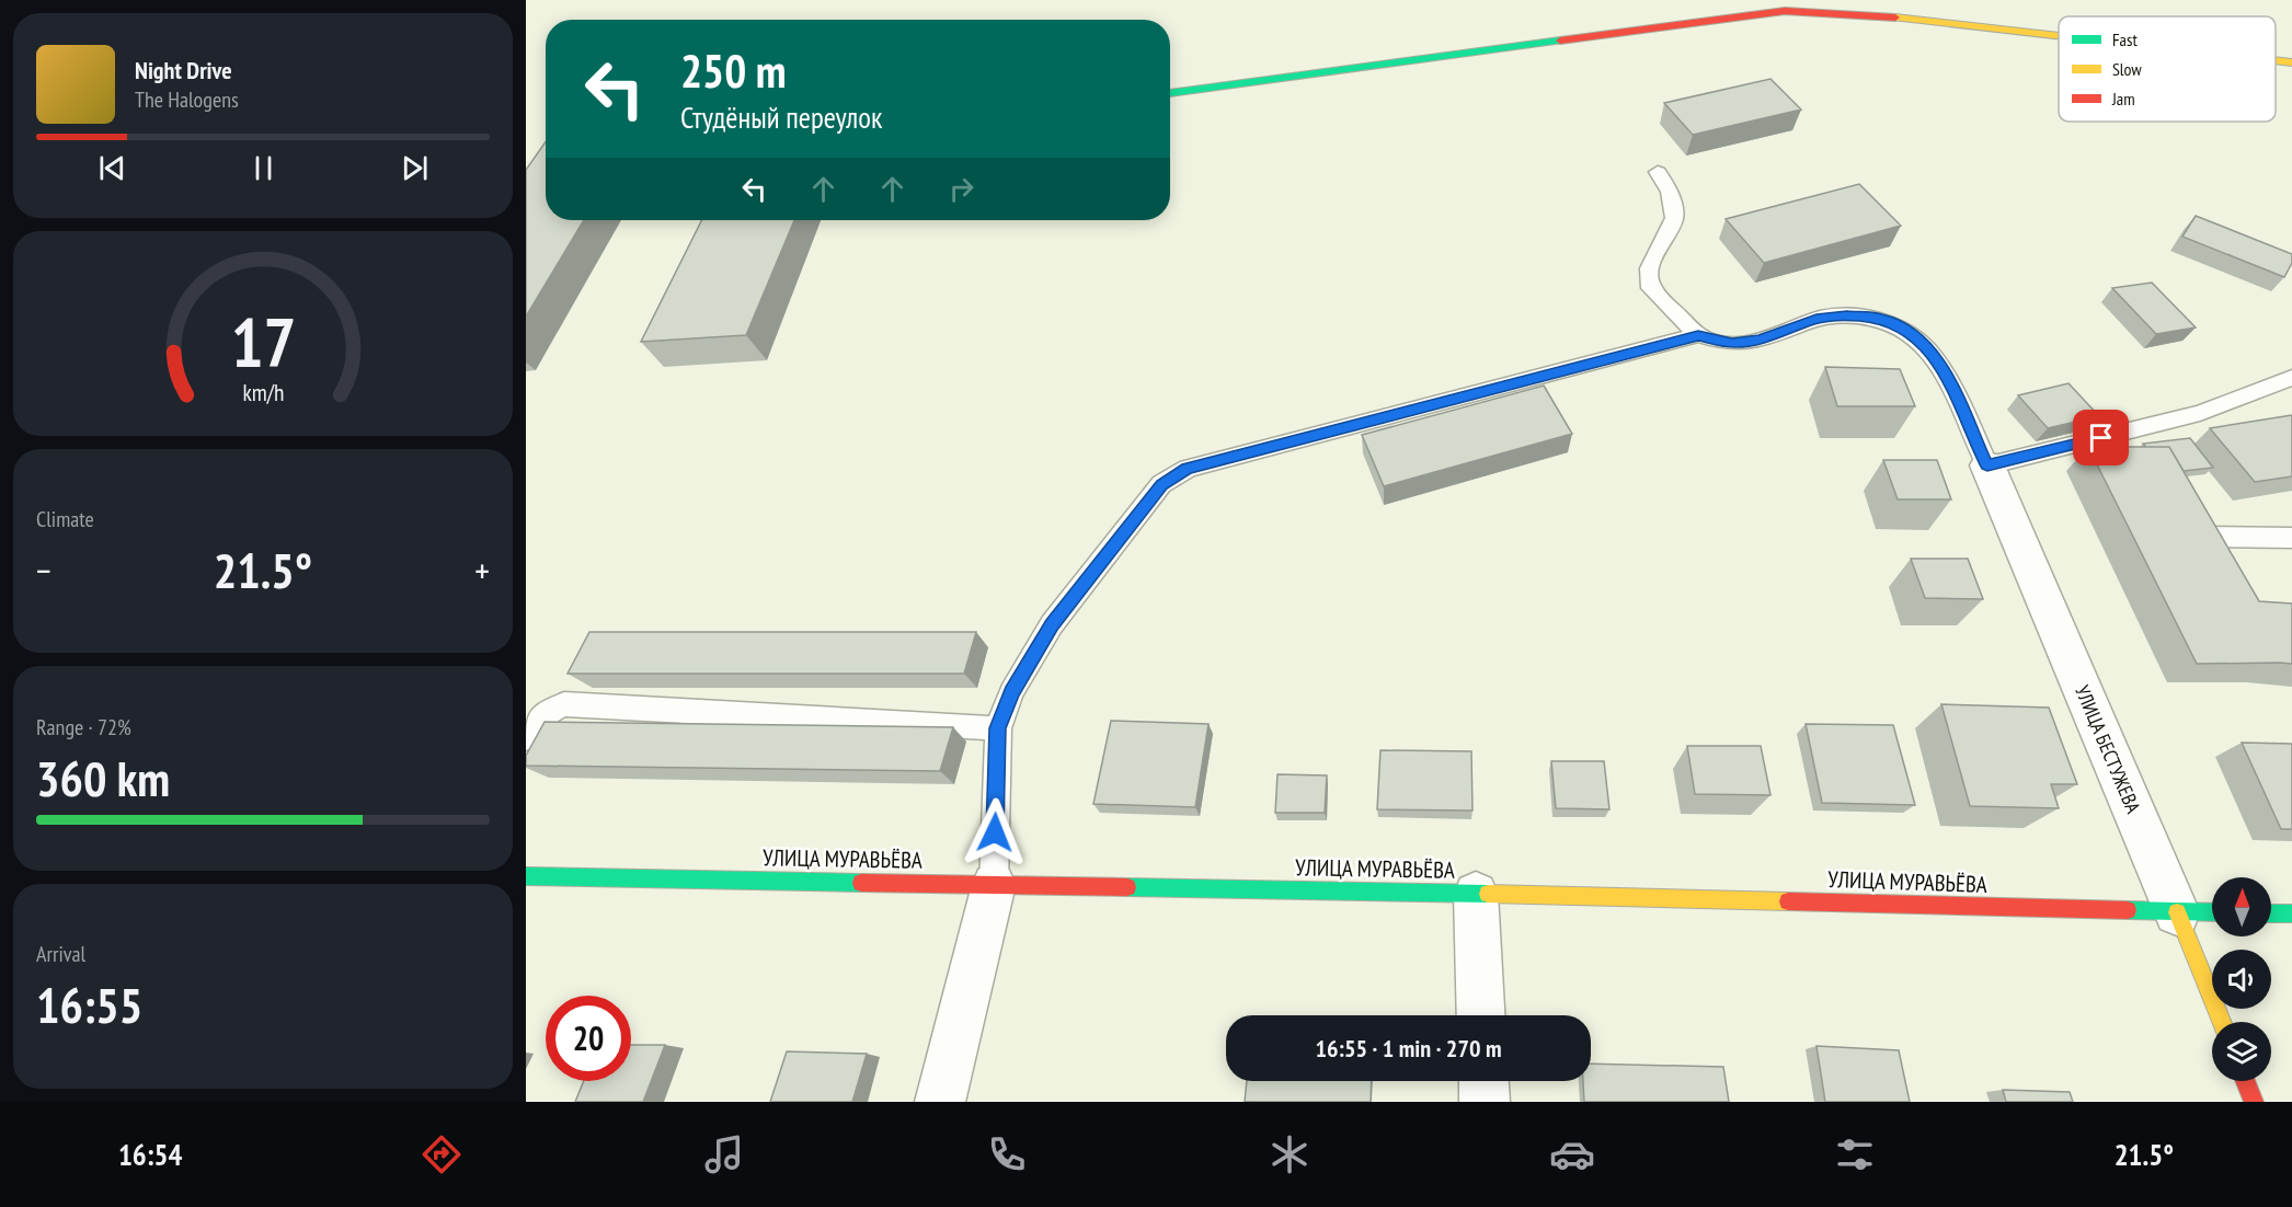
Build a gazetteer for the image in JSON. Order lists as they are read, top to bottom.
{
  "streets": {
    "street": ["УЛИЦА БЕСТУЖЕВА", "УЛИЦА МУРАВЬЁВА"]
  },
  "crossings": [
    ["УЛИЦА БЕСТУЖЕВА", "УЛИЦА МУРАВЬЁВА"]
  ],
  "legend": ["Fast", "Slow", "Jam"],
  "north": "top",
  "page": {
    "turn": ["250 m", "Студёный переулок"],
    "song": ["Night Drive", "The Halogens"],
    "tile": [
      "Climate",
      ["Range · 72%", "360 km"],
      ["Arrival", "16:55"]
    ],
    "heat": ["−", "21.5°", "+"],
    "limit": "20",
    "trip": "16:55 · 1 min · 270 m",
    "tabs": ["16:54", "21.5°"],
    "gauge": ["17", "km/h"]
  }
}
